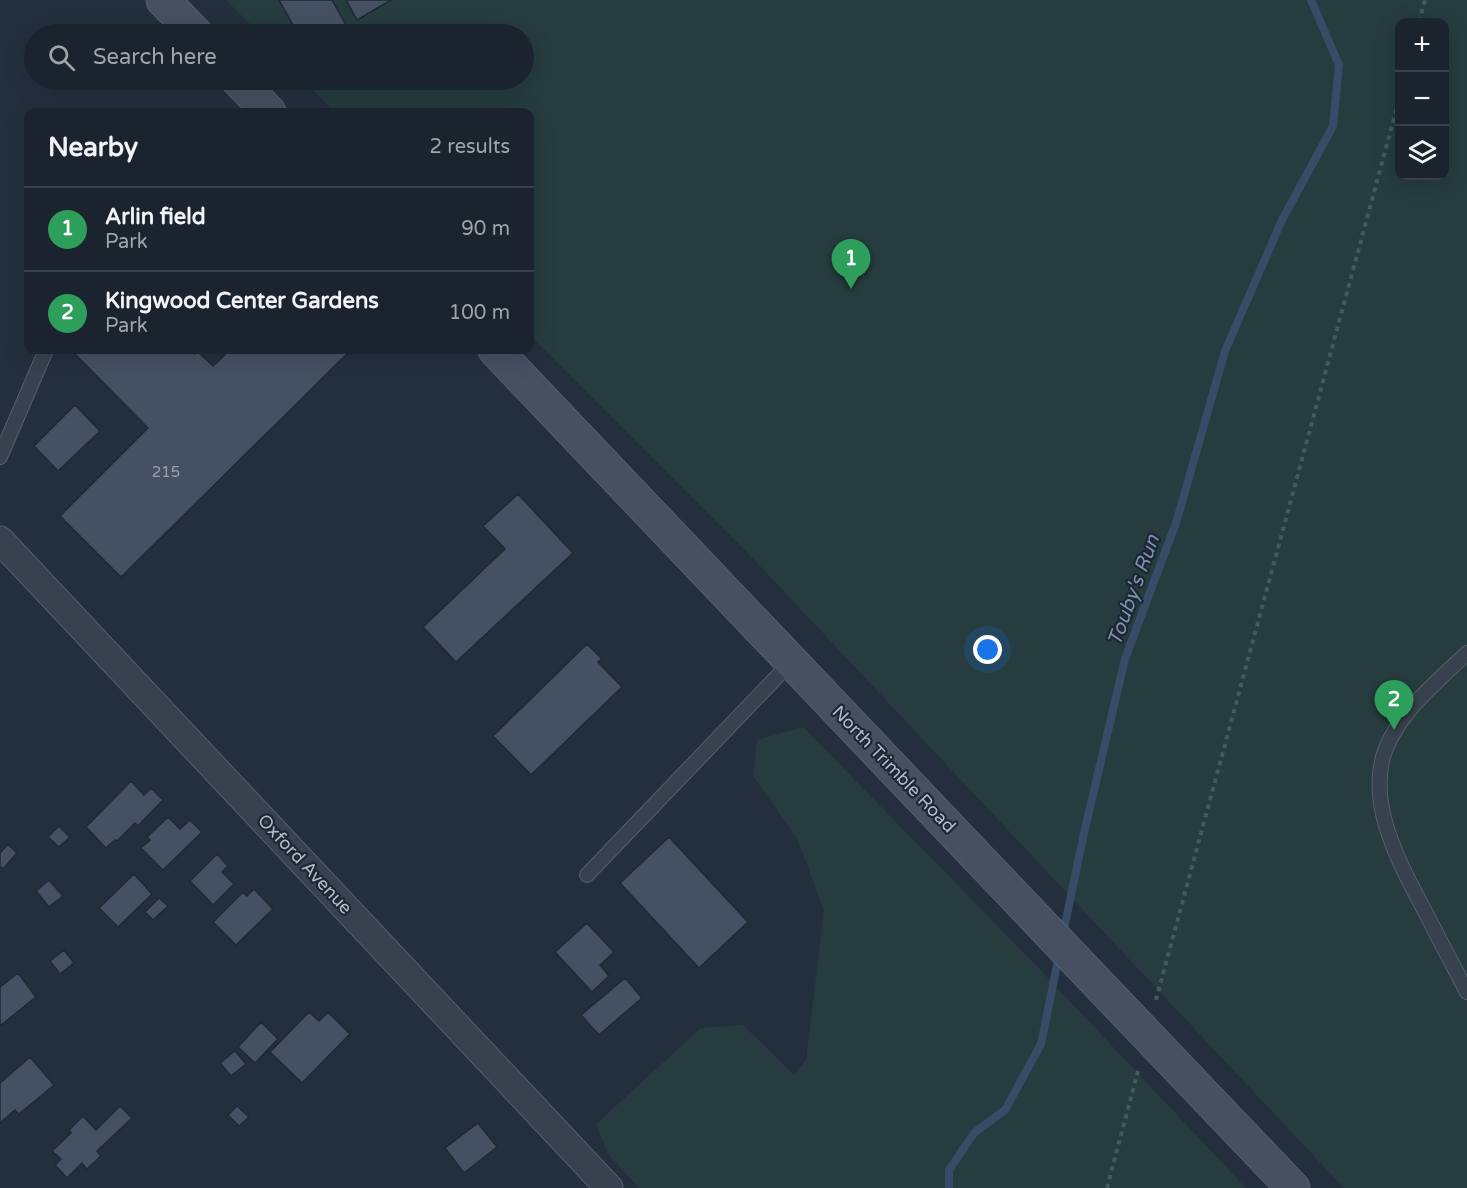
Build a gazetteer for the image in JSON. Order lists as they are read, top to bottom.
{
  "streets": {
    "main road": ["North Trimble Road"],
    "street": ["Oxford Avenue"]
  },
  "water": ["Touby's Run"],
  "house_numbers": ["215"],
  "page": {
    "map_buttons": ["+", "−"],
    "search": "Search here",
    "heading": ["Nearby", "2 results"],
    "list": [
      {
        "mark": "1",
        "name": "Arlin field",
        "note": "Park",
        "value": "90 m"
      },
      {
        "mark": "2",
        "name": "Kingwood Center Gardens",
        "note": "Park",
        "value": "100 m"
      }
    ],
    "pins": ["1", "2"]
  }
}
